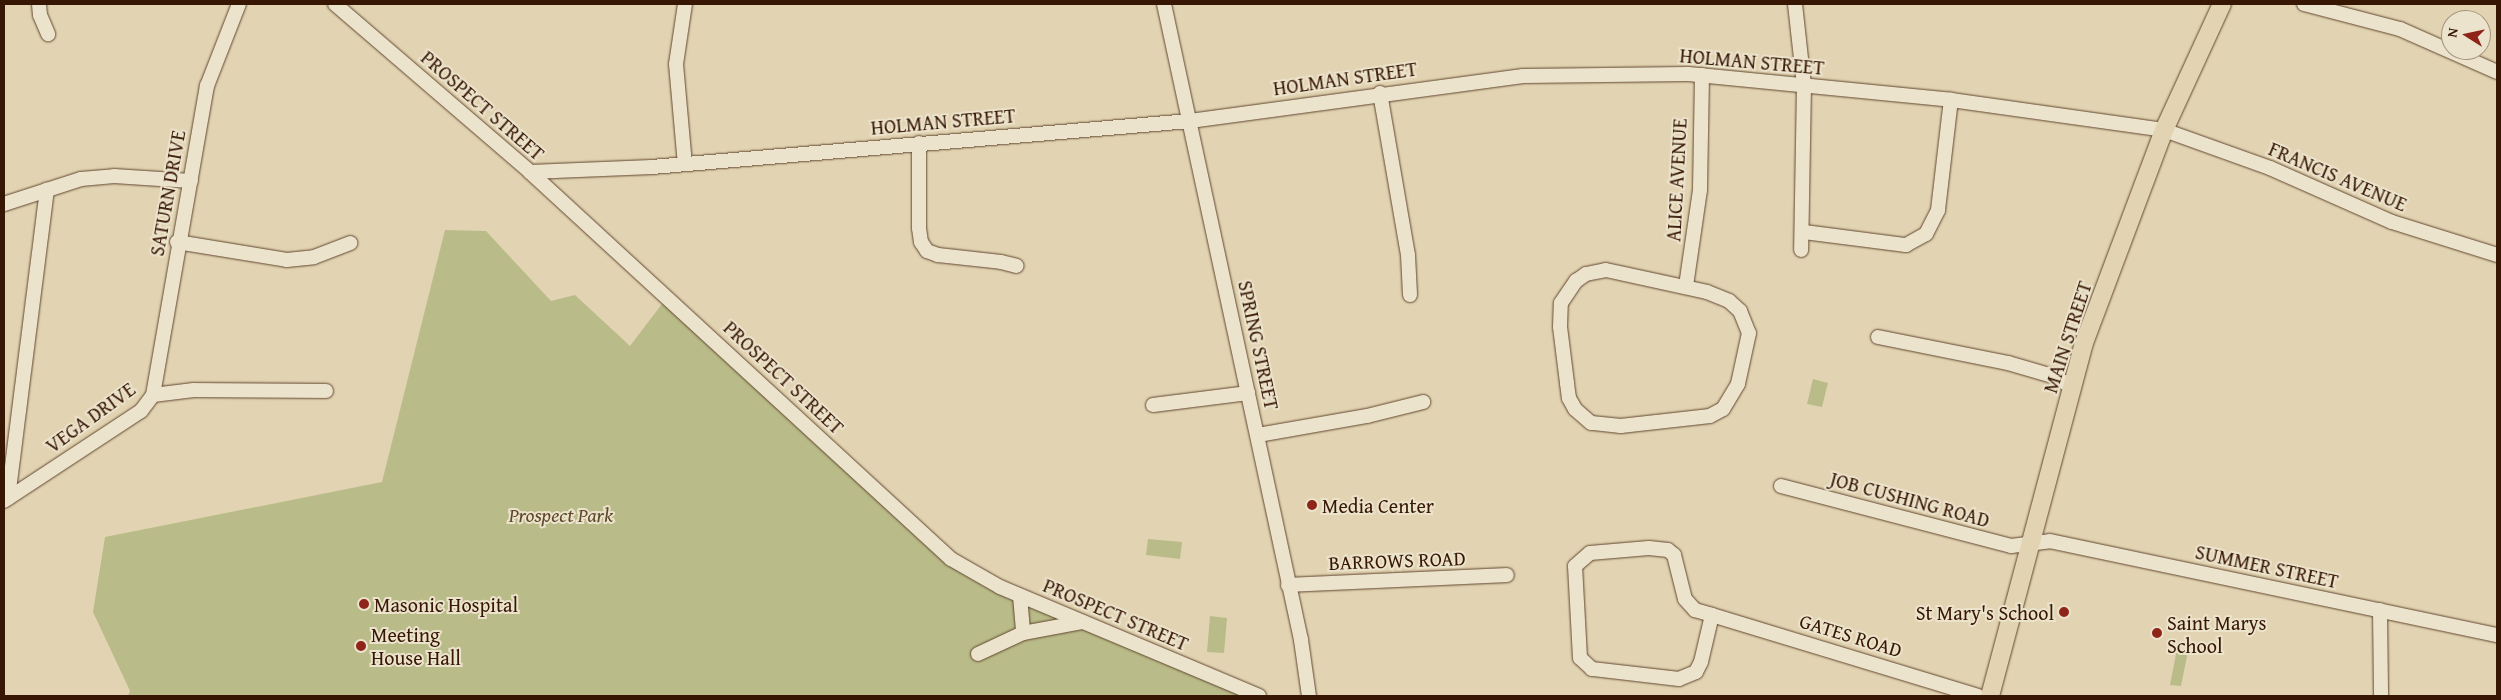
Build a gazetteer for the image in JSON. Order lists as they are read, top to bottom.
{
  "streets": {
    "main road": ["MAIN STREET"],
    "street": [
      "HOLMAN STREET",
      "PROSPECT STREET",
      "FRANCIS AVENUE",
      "ALICE AVENUE",
      "SATURN DRIVE",
      "SPRING STREET",
      "VEGA DRIVE",
      "JOB CUSHING ROAD",
      "BARROWS ROAD",
      "SUMMER STREET",
      "GATES ROAD"
    ]
  },
  "crossings": [
    ["HOLMAN STREET", "PROSPECT STREET"],
    ["HOLMAN STREET", "FRANCIS AVENUE"],
    ["HOLMAN STREET", "ALICE AVENUE"],
    ["HOLMAN STREET", "MAIN STREET"],
    ["HOLMAN STREET", "SPRING STREET"],
    ["FRANCIS AVENUE", "MAIN STREET"],
    ["SATURN DRIVE", "VEGA DRIVE"],
    ["MAIN STREET", "JOB CUSHING ROAD"],
    ["MAIN STREET", "SUMMER STREET"],
    ["SPRING STREET", "BARROWS ROAD"],
    ["JOB CUSHING ROAD", "SUMMER STREET"]
  ],
  "parks": ["Prospect Park"],
  "places": [
    "Media Center",
    "Masonic Hospital",
    "St Mary's School",
    "Saint Marys School",
    "Meeting House Hall"
  ],
  "north": "left"
}
